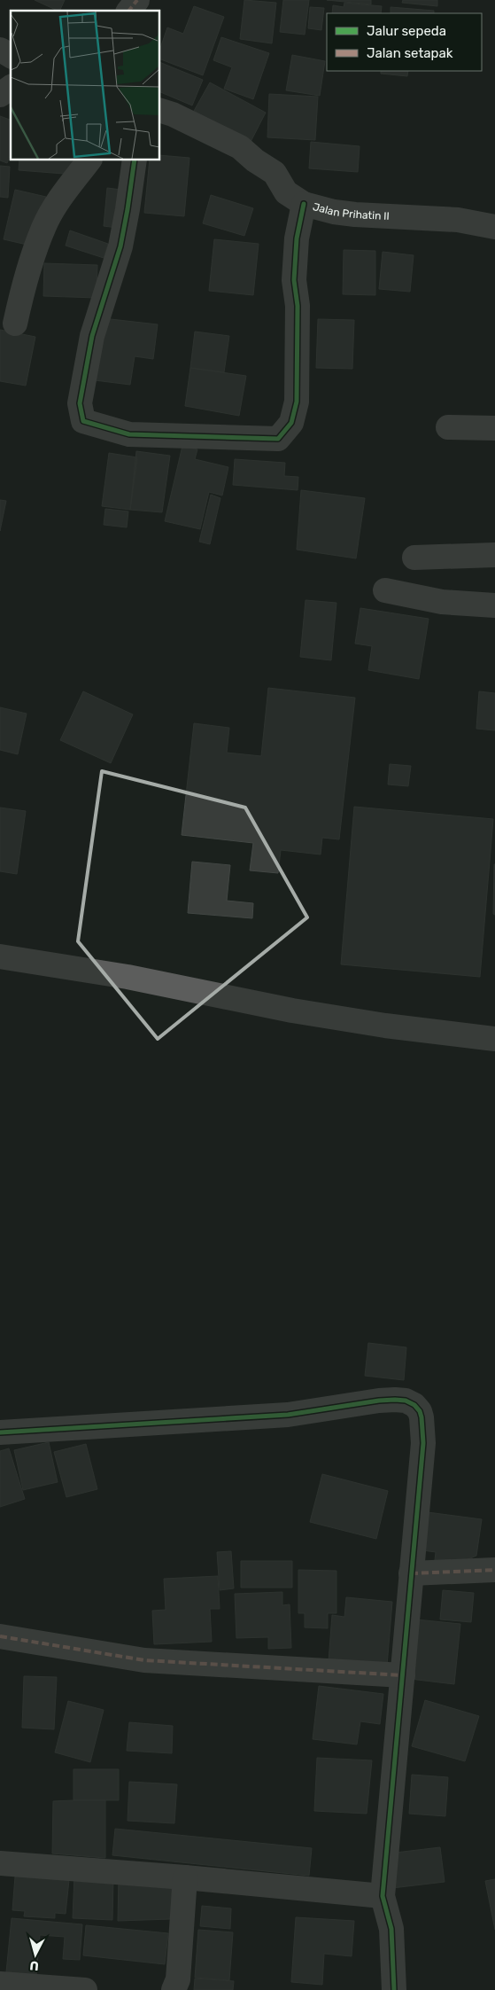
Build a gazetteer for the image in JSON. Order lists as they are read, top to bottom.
{
  "streets": {
    "street": ["Jalan Prihatin II"]
  },
  "legend": ["Jalur sepeda", "Jalan setapak"],
  "north": "bottom"
}
